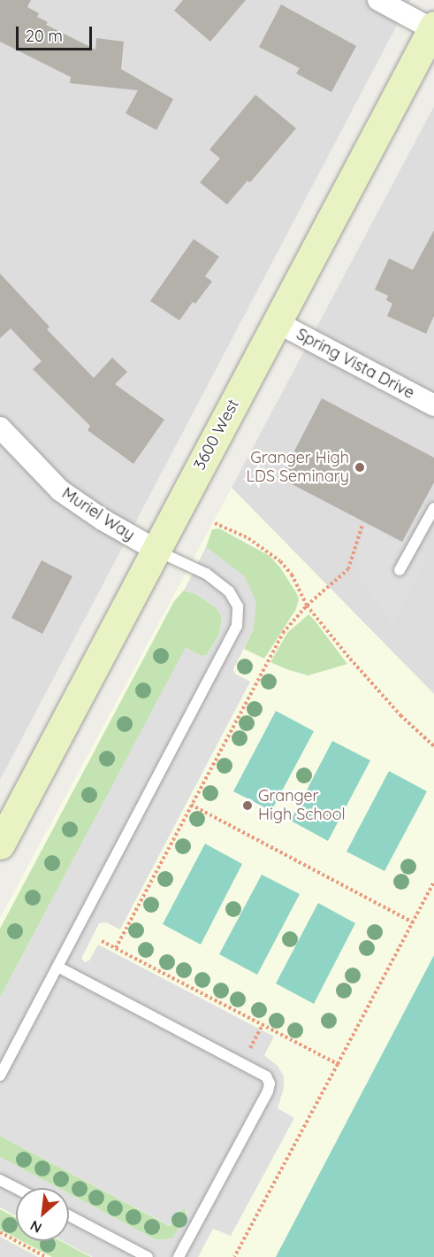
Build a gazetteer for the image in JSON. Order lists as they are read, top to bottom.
{
  "streets": {
    "street": ["Spring Vista Drive", "3600 West", "Muriel Way"]
  },
  "crossings": [
    ["Spring Vista Drive", "3600 West"],
    ["3600 West", "Muriel Way"]
  ],
  "places": ["Granger High LDS Seminary", "Granger High School"],
  "scale_bar": "20 m",
  "north": "bottom left"
}
